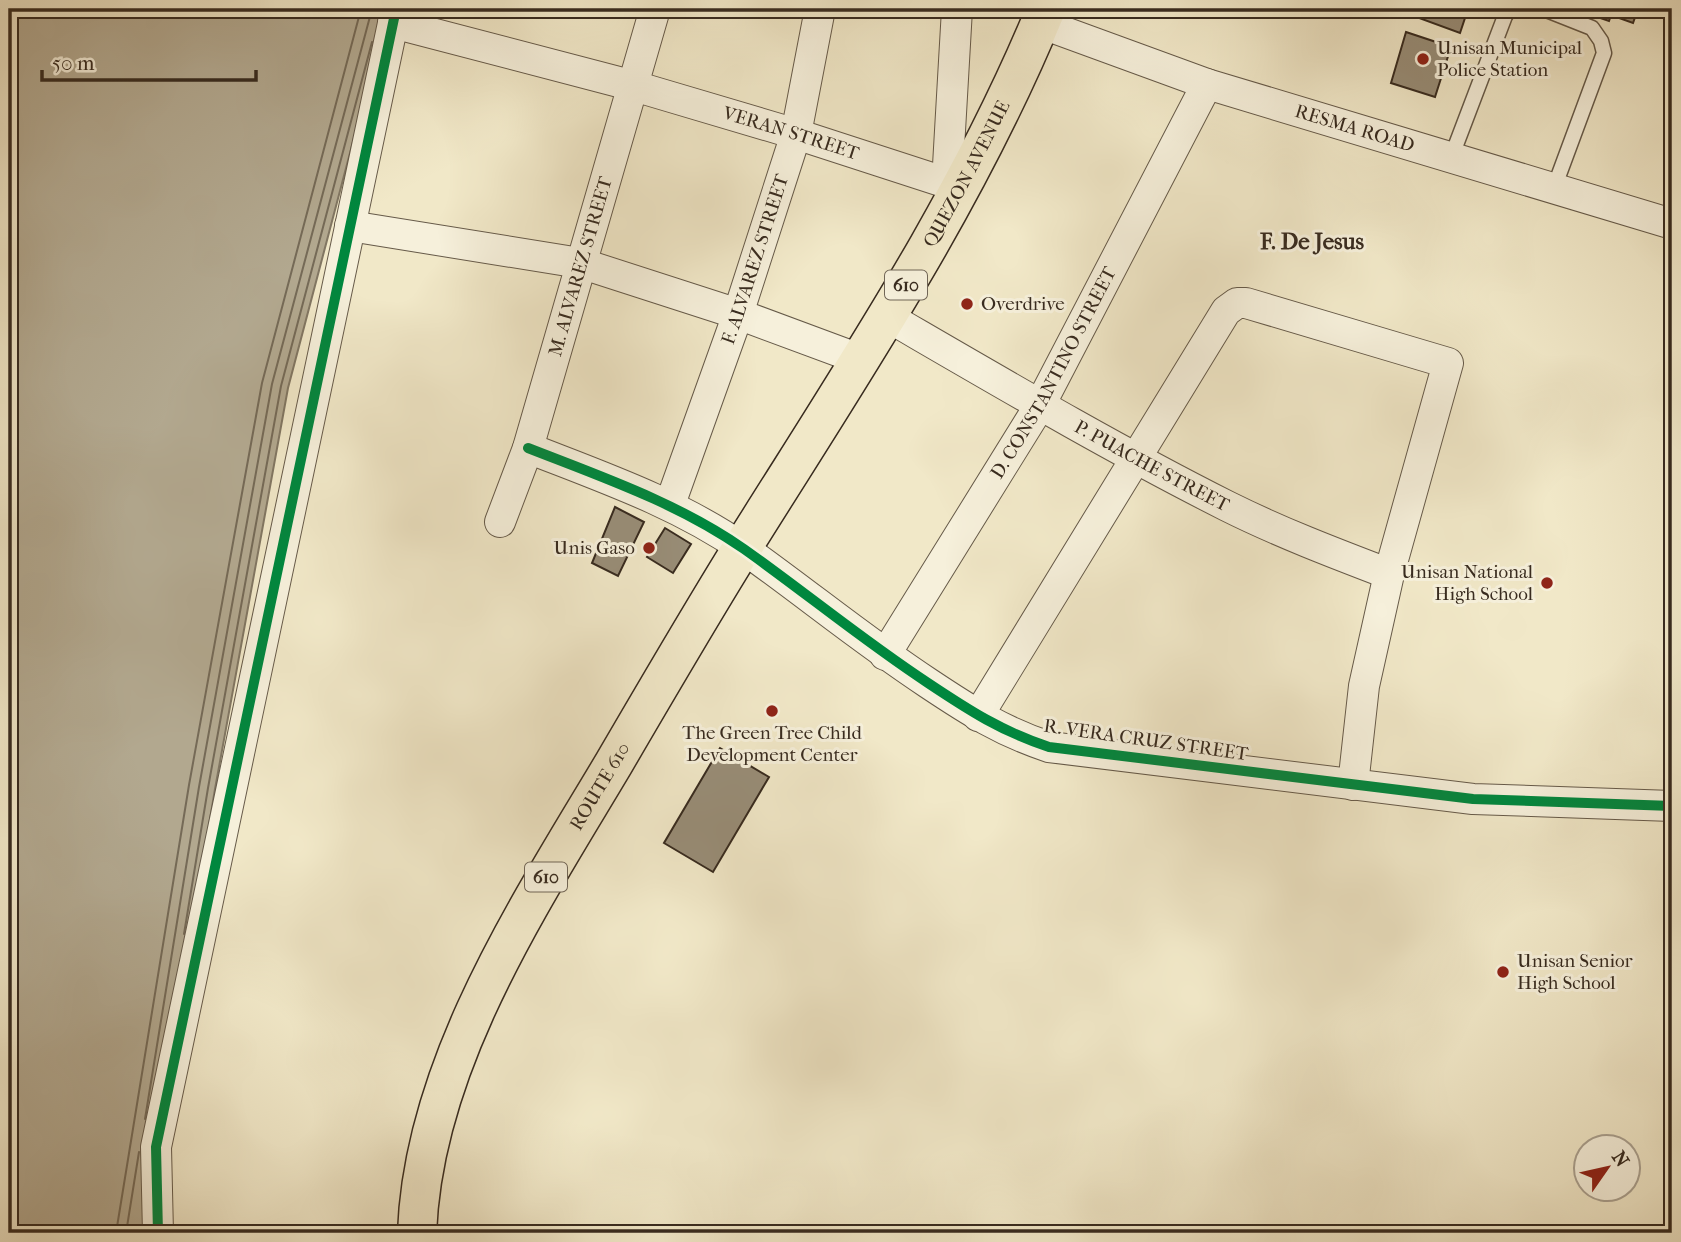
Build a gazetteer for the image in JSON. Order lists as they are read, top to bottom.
{
  "streets": {
    "main road": ["QUEZON AVENUE", "610", "ROUTE 610"],
    "street": [
      "RESMA ROAD",
      "VERAN STREET",
      "F. ALVAREZ STREET",
      "M. ALVAREZ STREET",
      "D. CONSTANTINO STREET",
      "P. PUACHE STREET",
      "R. VERA CRUZ STREET"
    ]
  },
  "crossings": [
    ["RESMA ROAD", "QUEZON AVENUE"],
    ["RESMA ROAD", "D. CONSTANTINO STREET"],
    ["VERAN STREET", "QUEZON AVENUE"],
    ["VERAN STREET", "F. ALVAREZ STREET"],
    ["VERAN STREET", "M. ALVAREZ STREET"],
    ["QUEZON AVENUE", "P. PUACHE STREET"],
    ["QUEZON AVENUE", "R. VERA CRUZ STREET"],
    ["QUEZON AVENUE", "ROUTE 610"],
    ["F. ALVAREZ STREET", "R. VERA CRUZ STREET"],
    ["M. ALVAREZ STREET", "R. VERA CRUZ STREET"],
    ["D. CONSTANTINO STREET", "P. PUACHE STREET"],
    ["D. CONSTANTINO STREET", "R. VERA CRUZ STREET"],
    ["R. VERA CRUZ STREET", "ROUTE 610"]
  ],
  "districts": ["F. De Jesus"],
  "places": [
    "Unisan Municipal Police Station",
    "Overdrive",
    "Unis Gaso",
    "Unisan National High School",
    "The Green Tree Child Development Center",
    "Unisan Senior High School"
  ],
  "scale_bar": "50 m",
  "north": "top right"
}
